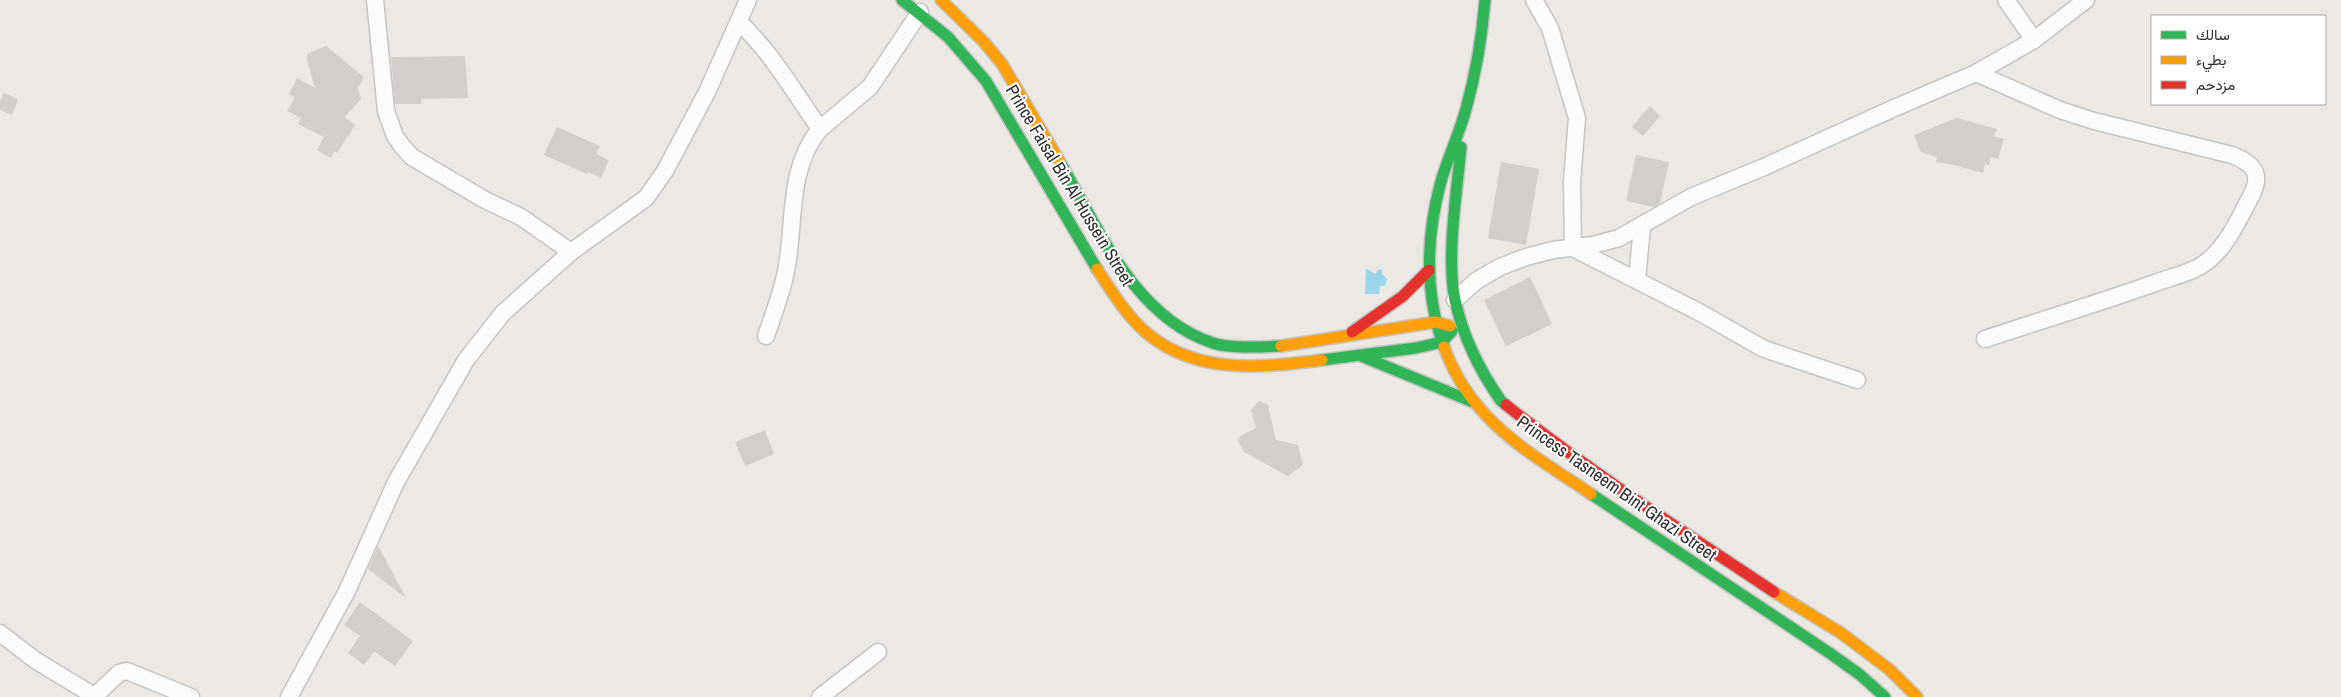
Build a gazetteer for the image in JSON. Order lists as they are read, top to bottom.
{
  "streets": {
    "main road": ["Prince Faisal Bin Al Hussein Street", "Princess Tasneem Bint Ghazi Street"]
  },
  "crossings": [
    ["Prince Faisal Bin Al Hussein Street", "Princess Tasneem Bint Ghazi Street"]
  ],
  "legend": ["سالك", "بطيء", "مزدحم"]
}
